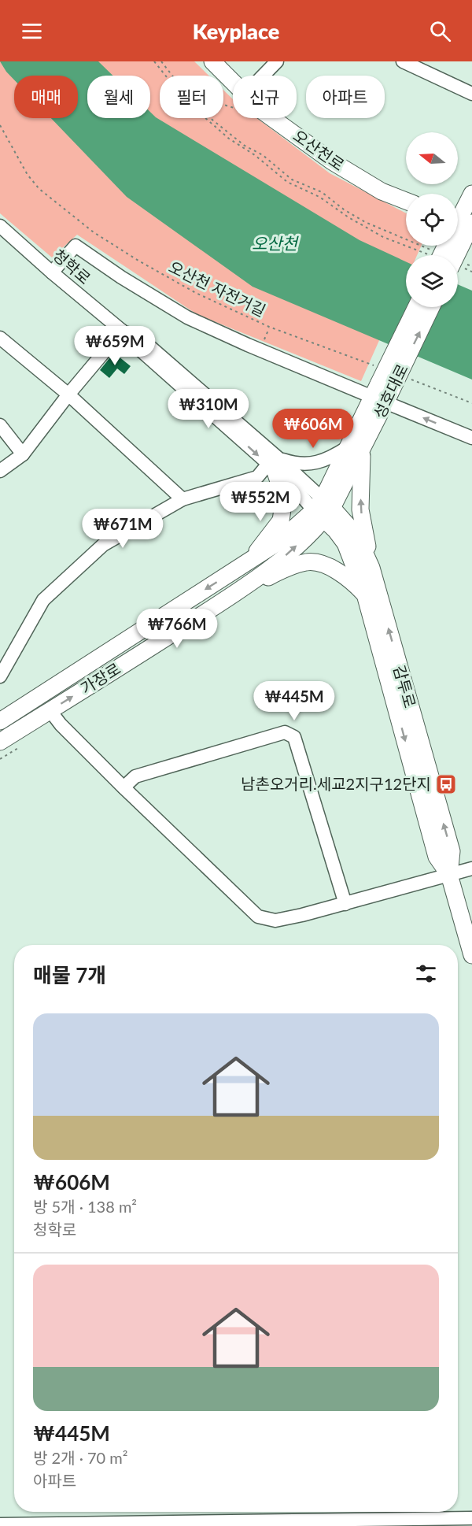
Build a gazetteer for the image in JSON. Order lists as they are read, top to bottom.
{
  "streets": {
    "main road": [
      "오산천로",
      "성호대로",
      "가장로",
      "감투로"
    ],
    "street": ["청학로"],
    "path": ["오산천 자전거길"]
  },
  "crossings": [
    ["청학로", "성호대로"],
    ["청학로", "가장로"],
    ["청학로", "감투로"],
    ["오산천 자전거길", "성호대로"],
    ["성호대로", "가장로"],
    ["성호대로", "감투로"],
    ["가장로", "감투로"]
  ],
  "water": ["오산천"],
  "places": {
    "bus stop": ["남촌오거리.세교2지구12단지"]
  },
  "north": "left",
  "page": {
    "header": "Keyplace",
    "chip": [
      "매매",
      "월세",
      "필터",
      "신규",
      "아파트"
    ],
    "price": [
      "₩659M",
      "₩310M",
      "₩606M",
      "₩552M",
      "₩671M",
      "₩766M",
      "₩445M"
    ],
    "heading": "매물 7개",
    "list": [
      {
        "name": "₩606M",
        "note": "방 5개 · 138 m² · 청학로"
      },
      {
        "name": "₩445M",
        "note": "방 2개 · 70 m² · 아파트"
      }
    ]
  }
}
